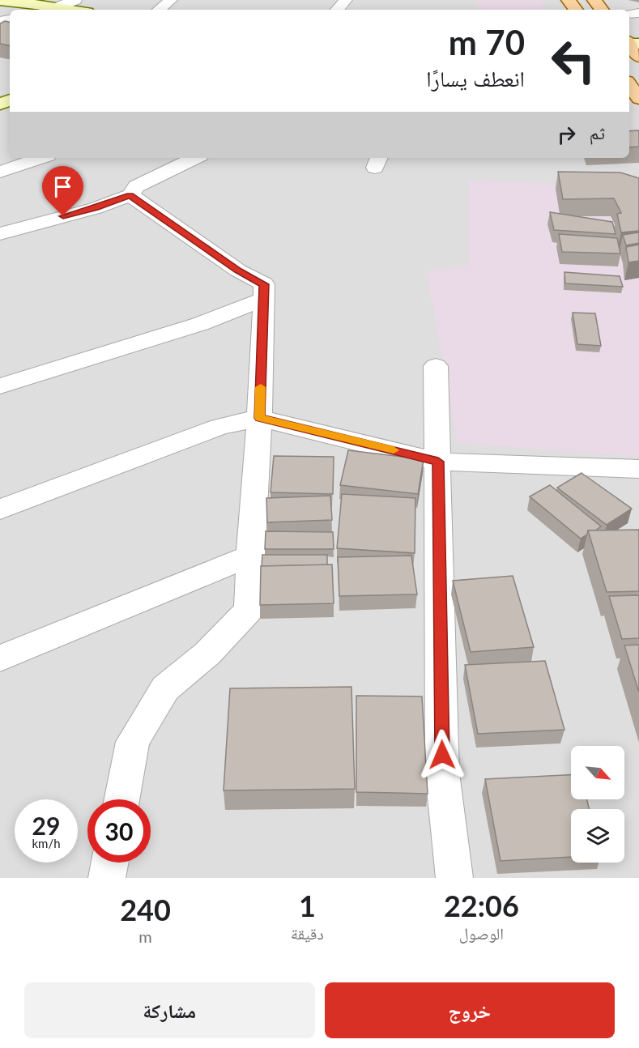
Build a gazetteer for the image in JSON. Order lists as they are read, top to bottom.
{
  "north": "bottom right",
  "page": {
    "turn": ["70 m", "انعطف يسارًا"],
    "then": "ثم",
    "speed": "29 km/h",
    "limit": "30",
    "eta": [
      "22:06",
      "الوصول",
      "1",
      "دقيقة",
      "240",
      "m"
    ],
    "buttons": ["خروج", "مشاركة"]
  }
}
